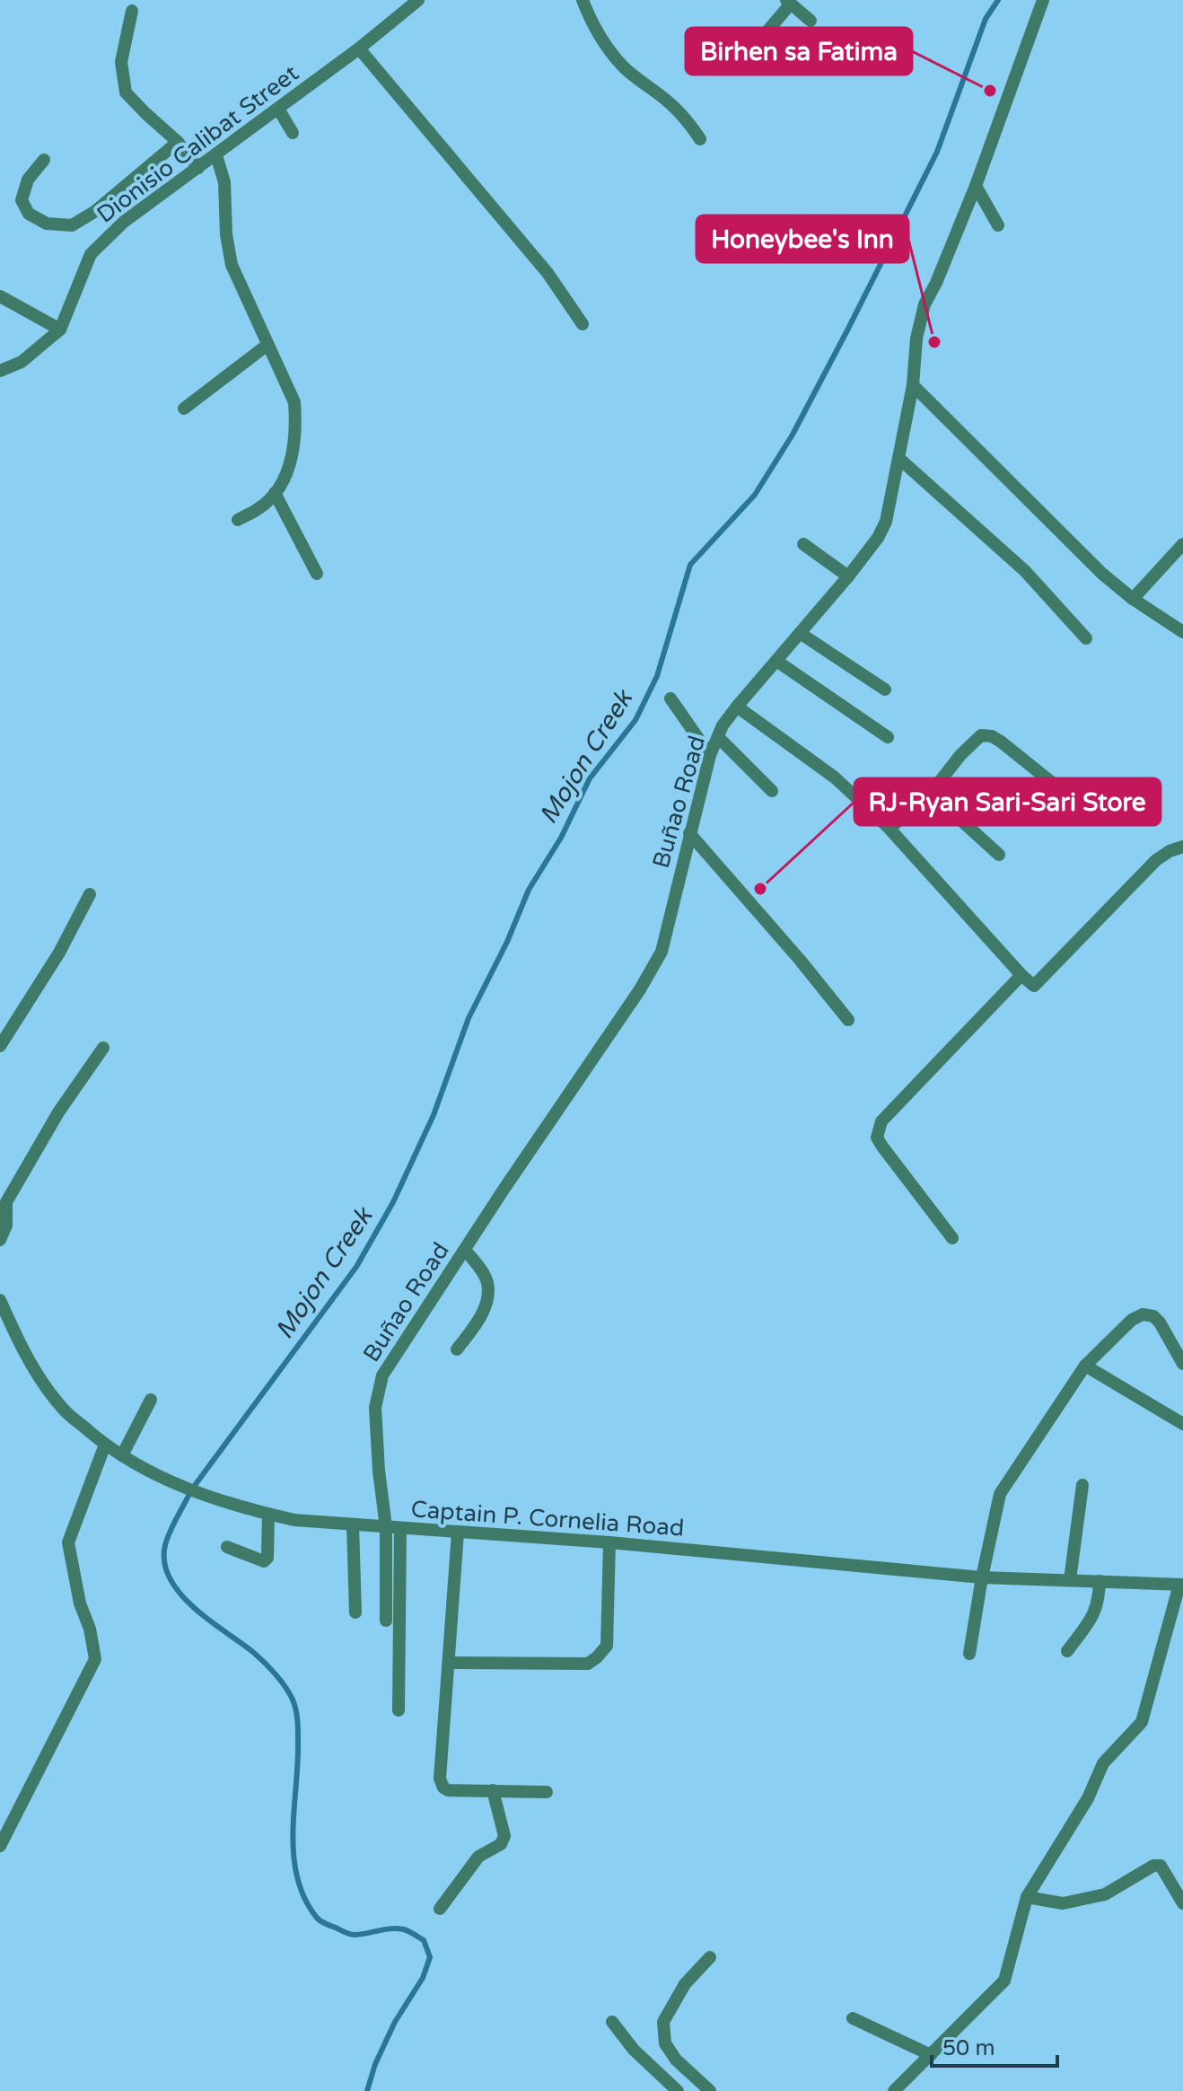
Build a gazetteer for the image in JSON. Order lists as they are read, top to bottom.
{
  "streets": {
    "street": ["Dionisio Calibat Street", "Buñao Road", "Captain P. Cornelia Road"]
  },
  "crossings": [
    ["Buñao Road", "Captain P. Cornelia Road"]
  ],
  "water": ["Mojon Creek"],
  "places": ["Birhen sa Fatima", "Honeybee's Inn", "RJ-Ryan Sari-Sari Store"],
  "scale_bar": "50 m"
}
